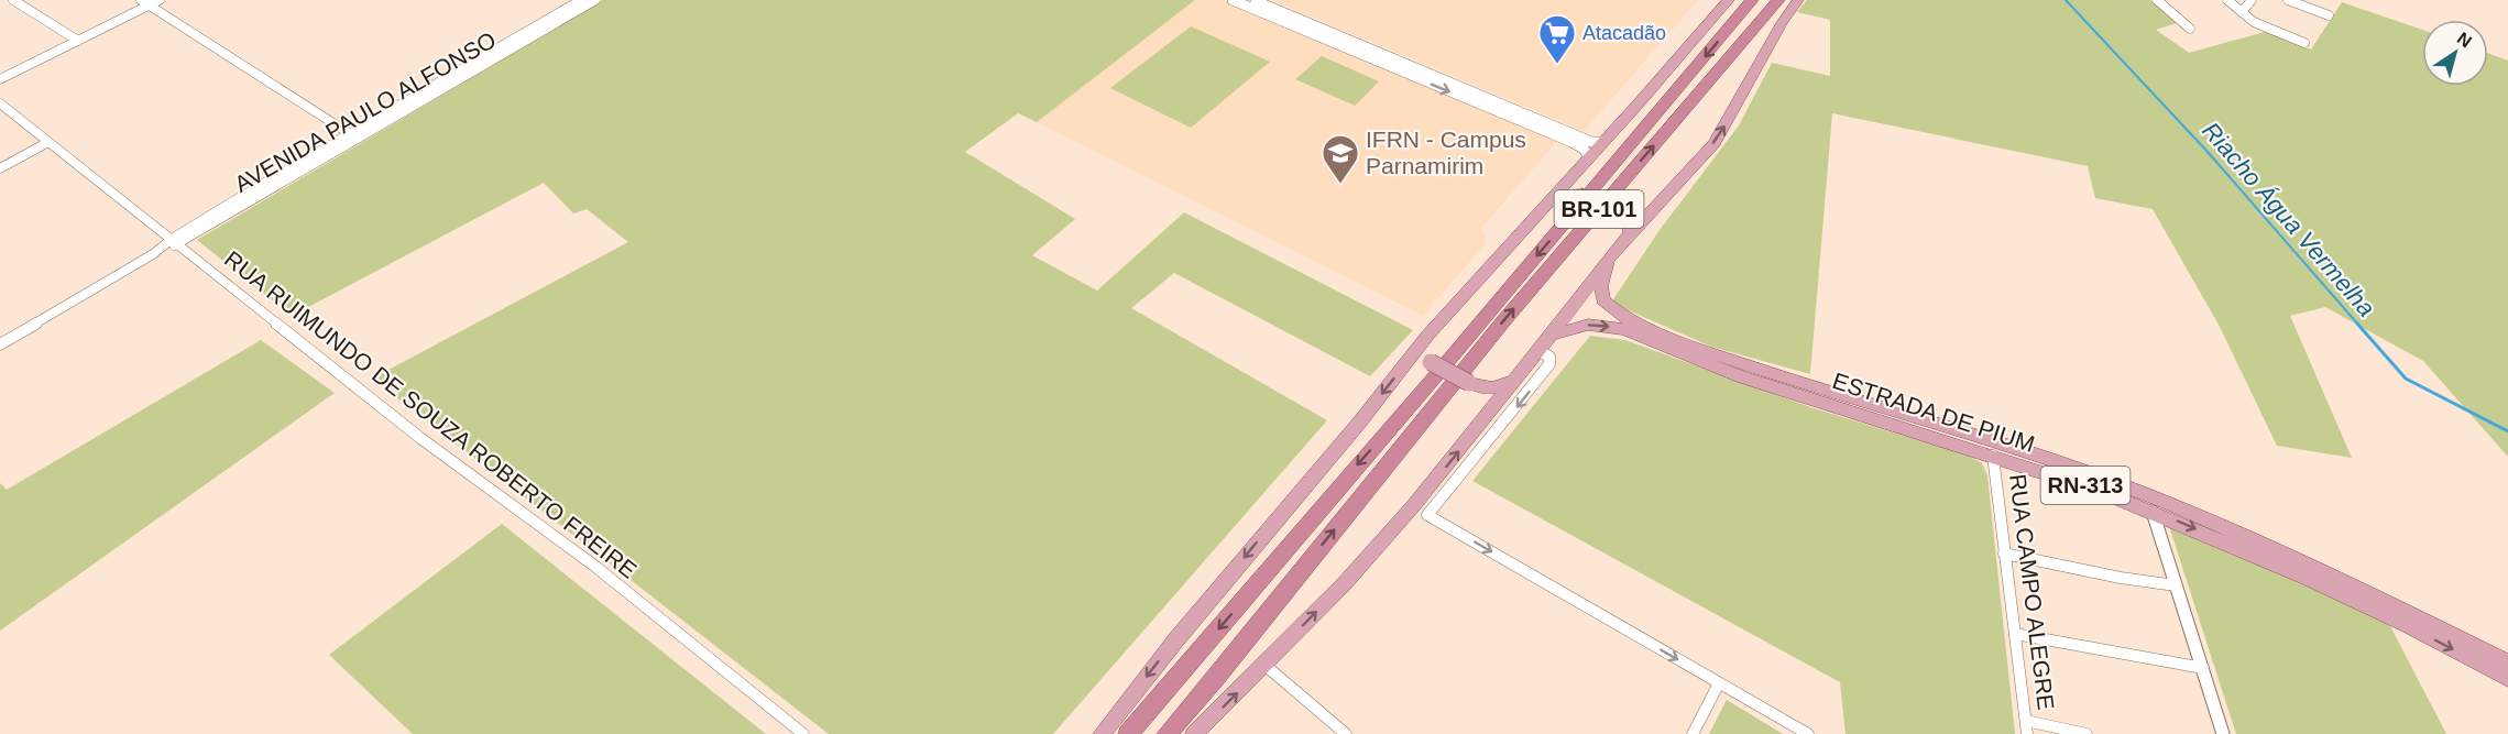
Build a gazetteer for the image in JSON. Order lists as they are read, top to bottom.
{
  "streets": {
    "highway": ["BR-101"],
    "main road": ["ESTRADA DE PIUM", "RN-313"],
    "street": ["AVENIDA PAULO ALFONSO", "RUA RUIMUNDO DE SOUZA ROBERTO FREIRE", "RUA CAMPO ALEGRE"]
  },
  "crossings": [
    ["AVENIDA PAULO ALFONSO", "RUA RUIMUNDO DE SOUZA ROBERTO FREIRE"],
    ["ESTRADA DE PIUM", "RUA CAMPO ALEGRE"]
  ],
  "water": ["Riacho Água Vermelha"],
  "places": {
    "supermarket": ["Atacadão"],
    "school or university": ["IFRN - Campus Parnamirim"]
  },
  "north": "top right"
}
